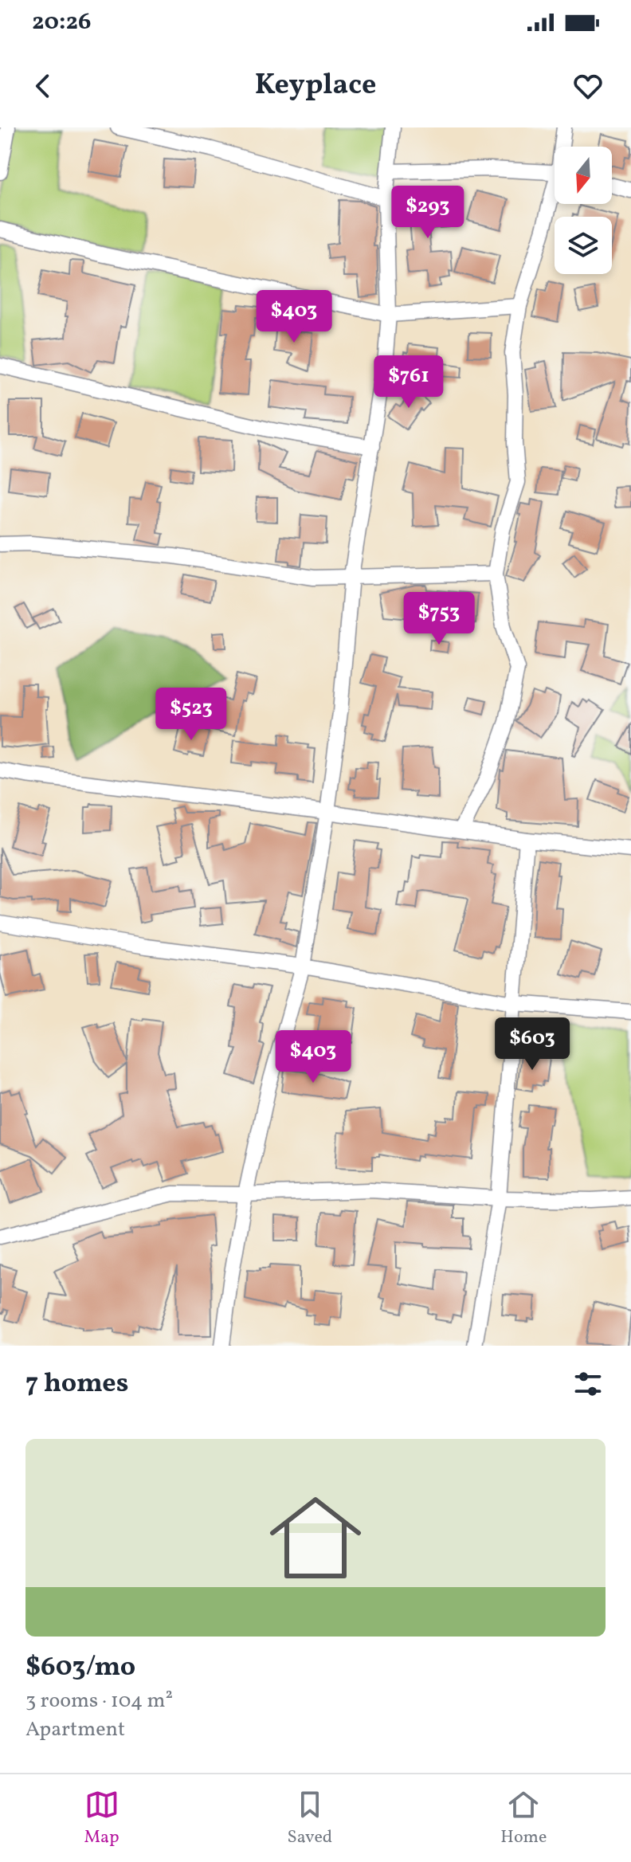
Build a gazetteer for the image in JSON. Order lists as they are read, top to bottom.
{
  "north": "bottom",
  "page": {
    "status": "20:26",
    "header": "Keyplace",
    "price": [
      "$293",
      "$403",
      "$761",
      "$753",
      "$523",
      "$603",
      "$403"
    ],
    "heading": "7 homes",
    "list": [
      {
        "name": "$603/mo",
        "note": "3 rooms · 104 m² · Apartment"
      }
    ],
    "tabs": ["Map", "Saved", "Home"]
  }
}
